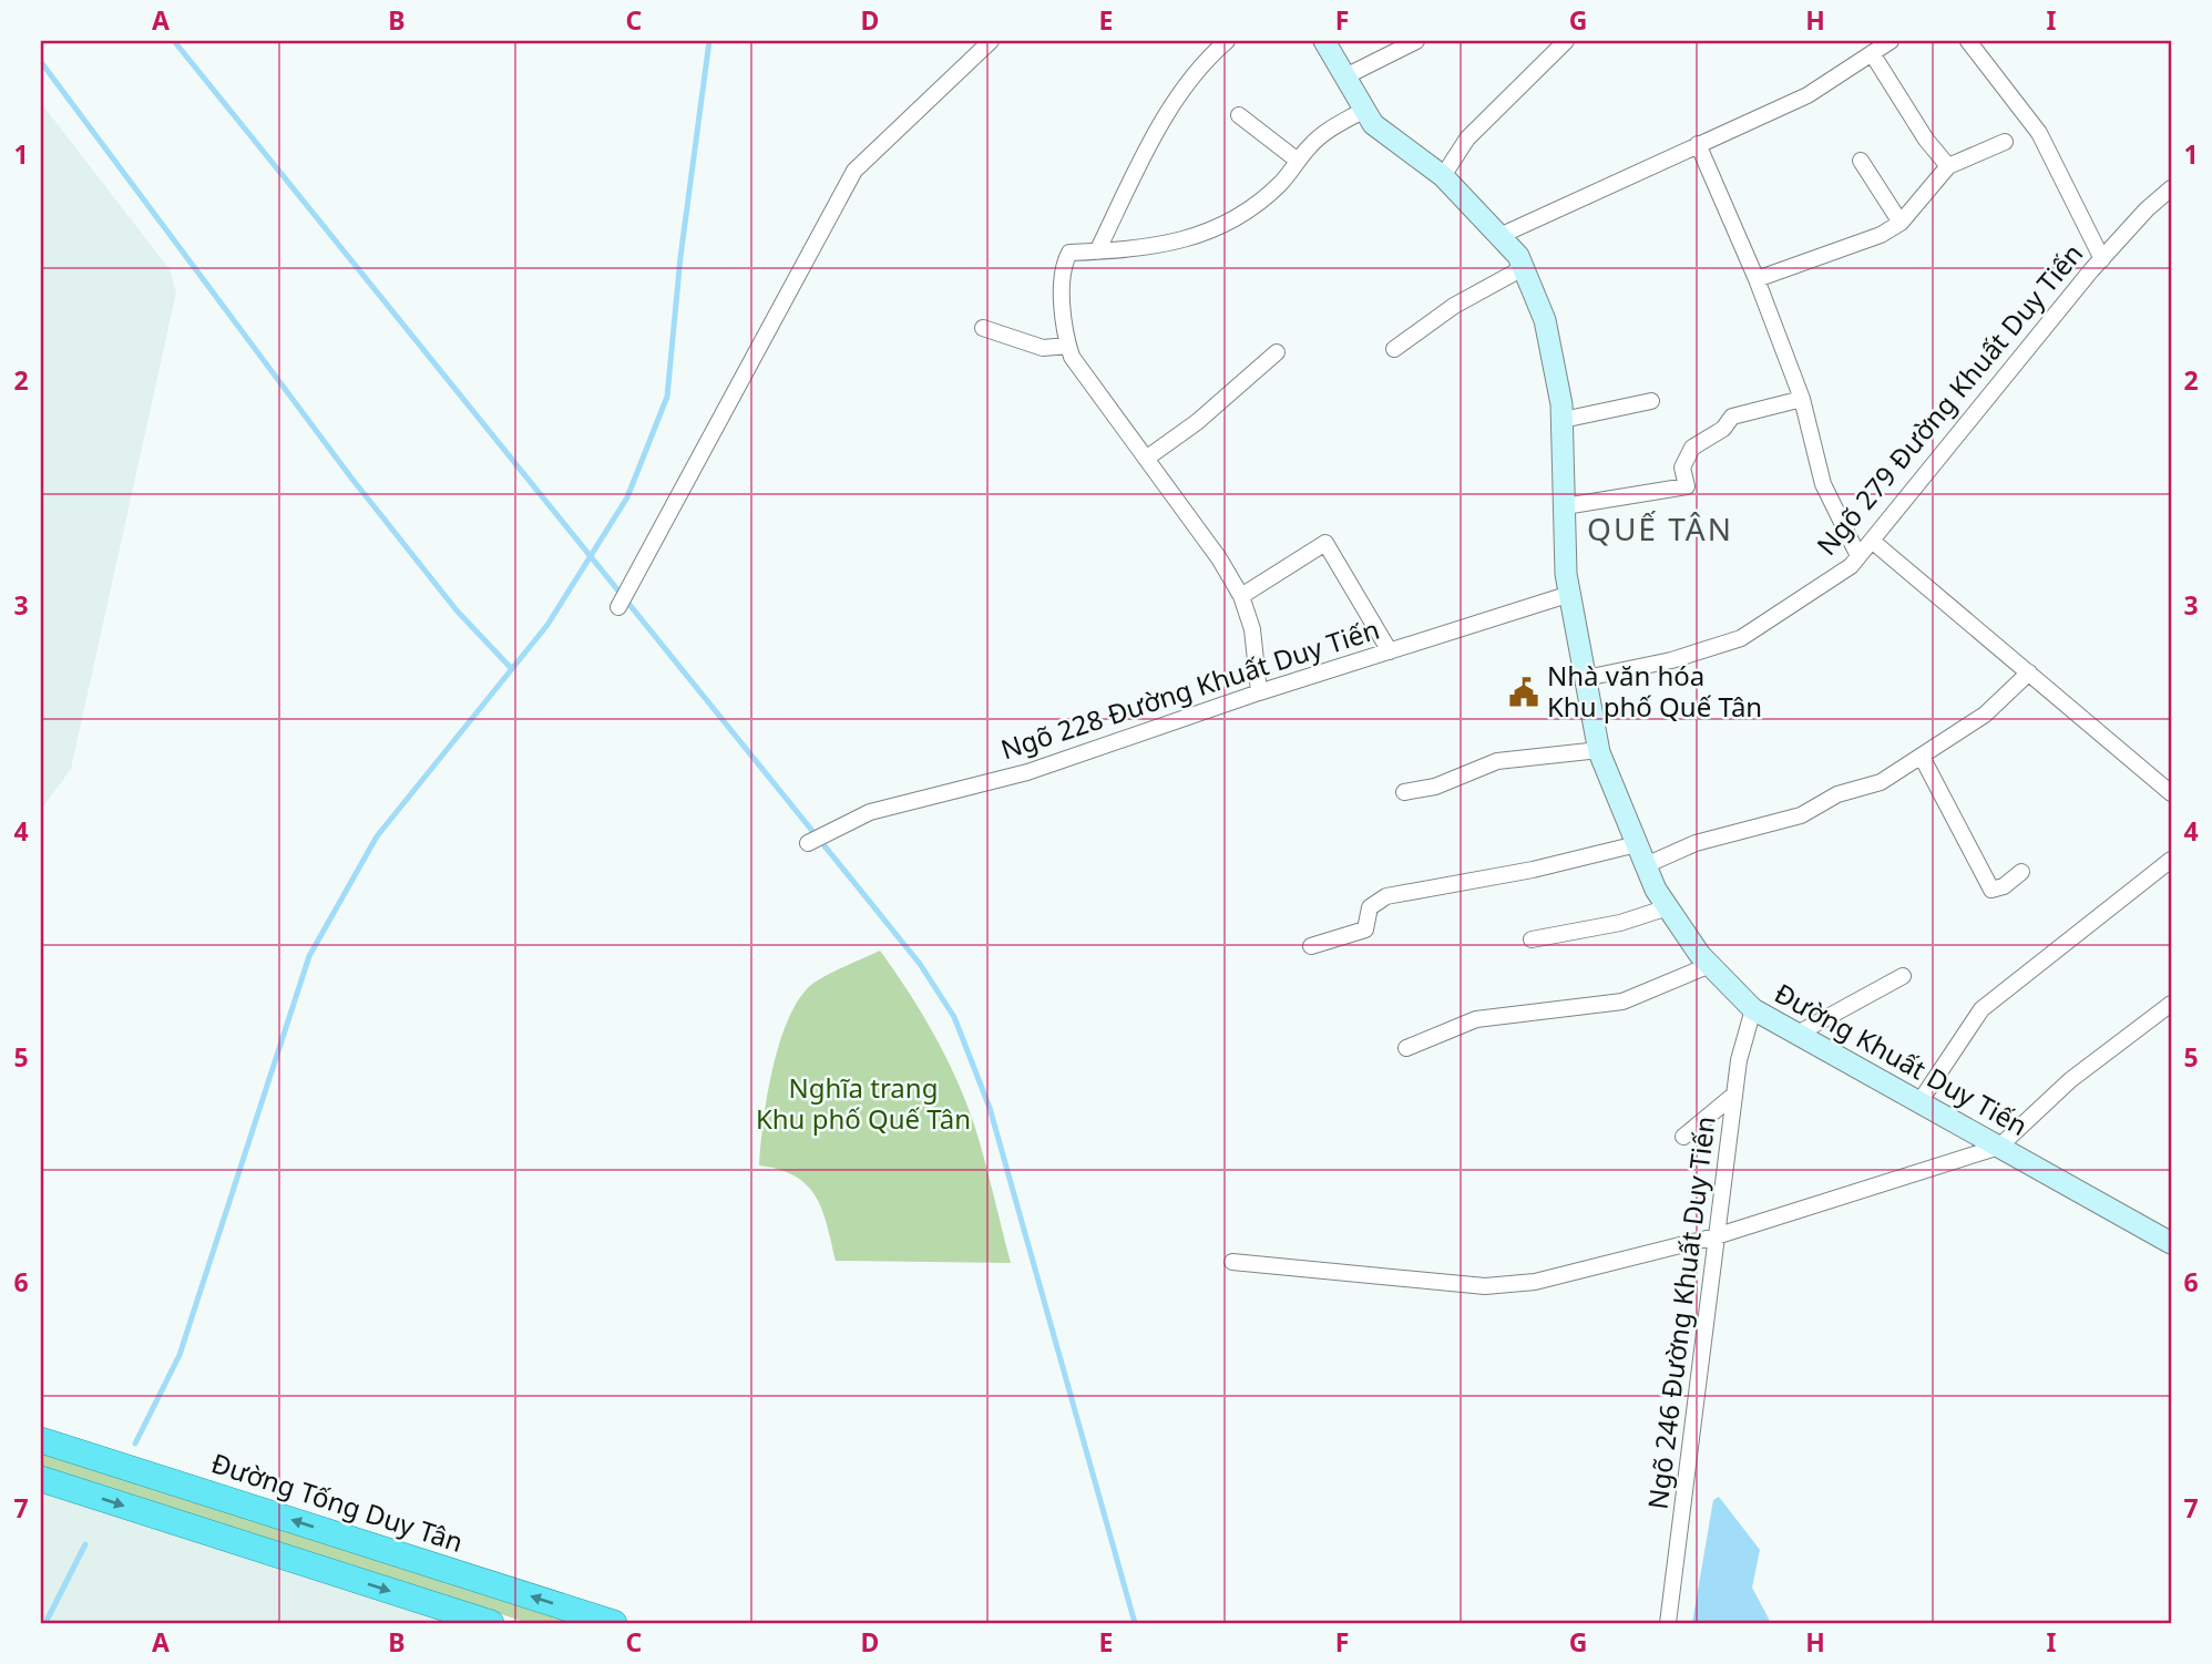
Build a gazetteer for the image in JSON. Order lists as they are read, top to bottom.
{
  "streets": {
    "highway": ["Đường Tống Duy Tân"],
    "main road": ["Đường Khuất Duy Tiến"],
    "street": ["Ngõ 279 Đường Khuất Duy Tiến", "Ngõ 228 Đường Khuất Duy Tiến", "Ngõ 246 Đường Khuất Duy Tiến"]
  },
  "crossings": [
    ["Ngõ 279 Đường Khuất Duy Tiến", "Đường Khuất Duy Tiến"],
    ["Ngõ 228 Đường Khuất Duy Tiến", "Đường Khuất Duy Tiến"],
    ["Đường Khuất Duy Tiến", "Ngõ 246 Đường Khuất Duy Tiến"]
  ],
  "districts": ["QUẾ TÂN"],
  "parks": ["Nghĩa trang Khu phố Quế Tân"],
  "places": {
    "public building": ["Nhà văn hóa Khu phố Quế Tân"]
  },
  "grid": {
    "columns": [
      "A",
      "B",
      "C",
      "D",
      "E",
      "F",
      "G",
      "H",
      "I"
    ],
    "rows": [
      "1",
      "2",
      "3",
      "4",
      "5",
      "6",
      "7"
    ]
  }
}
